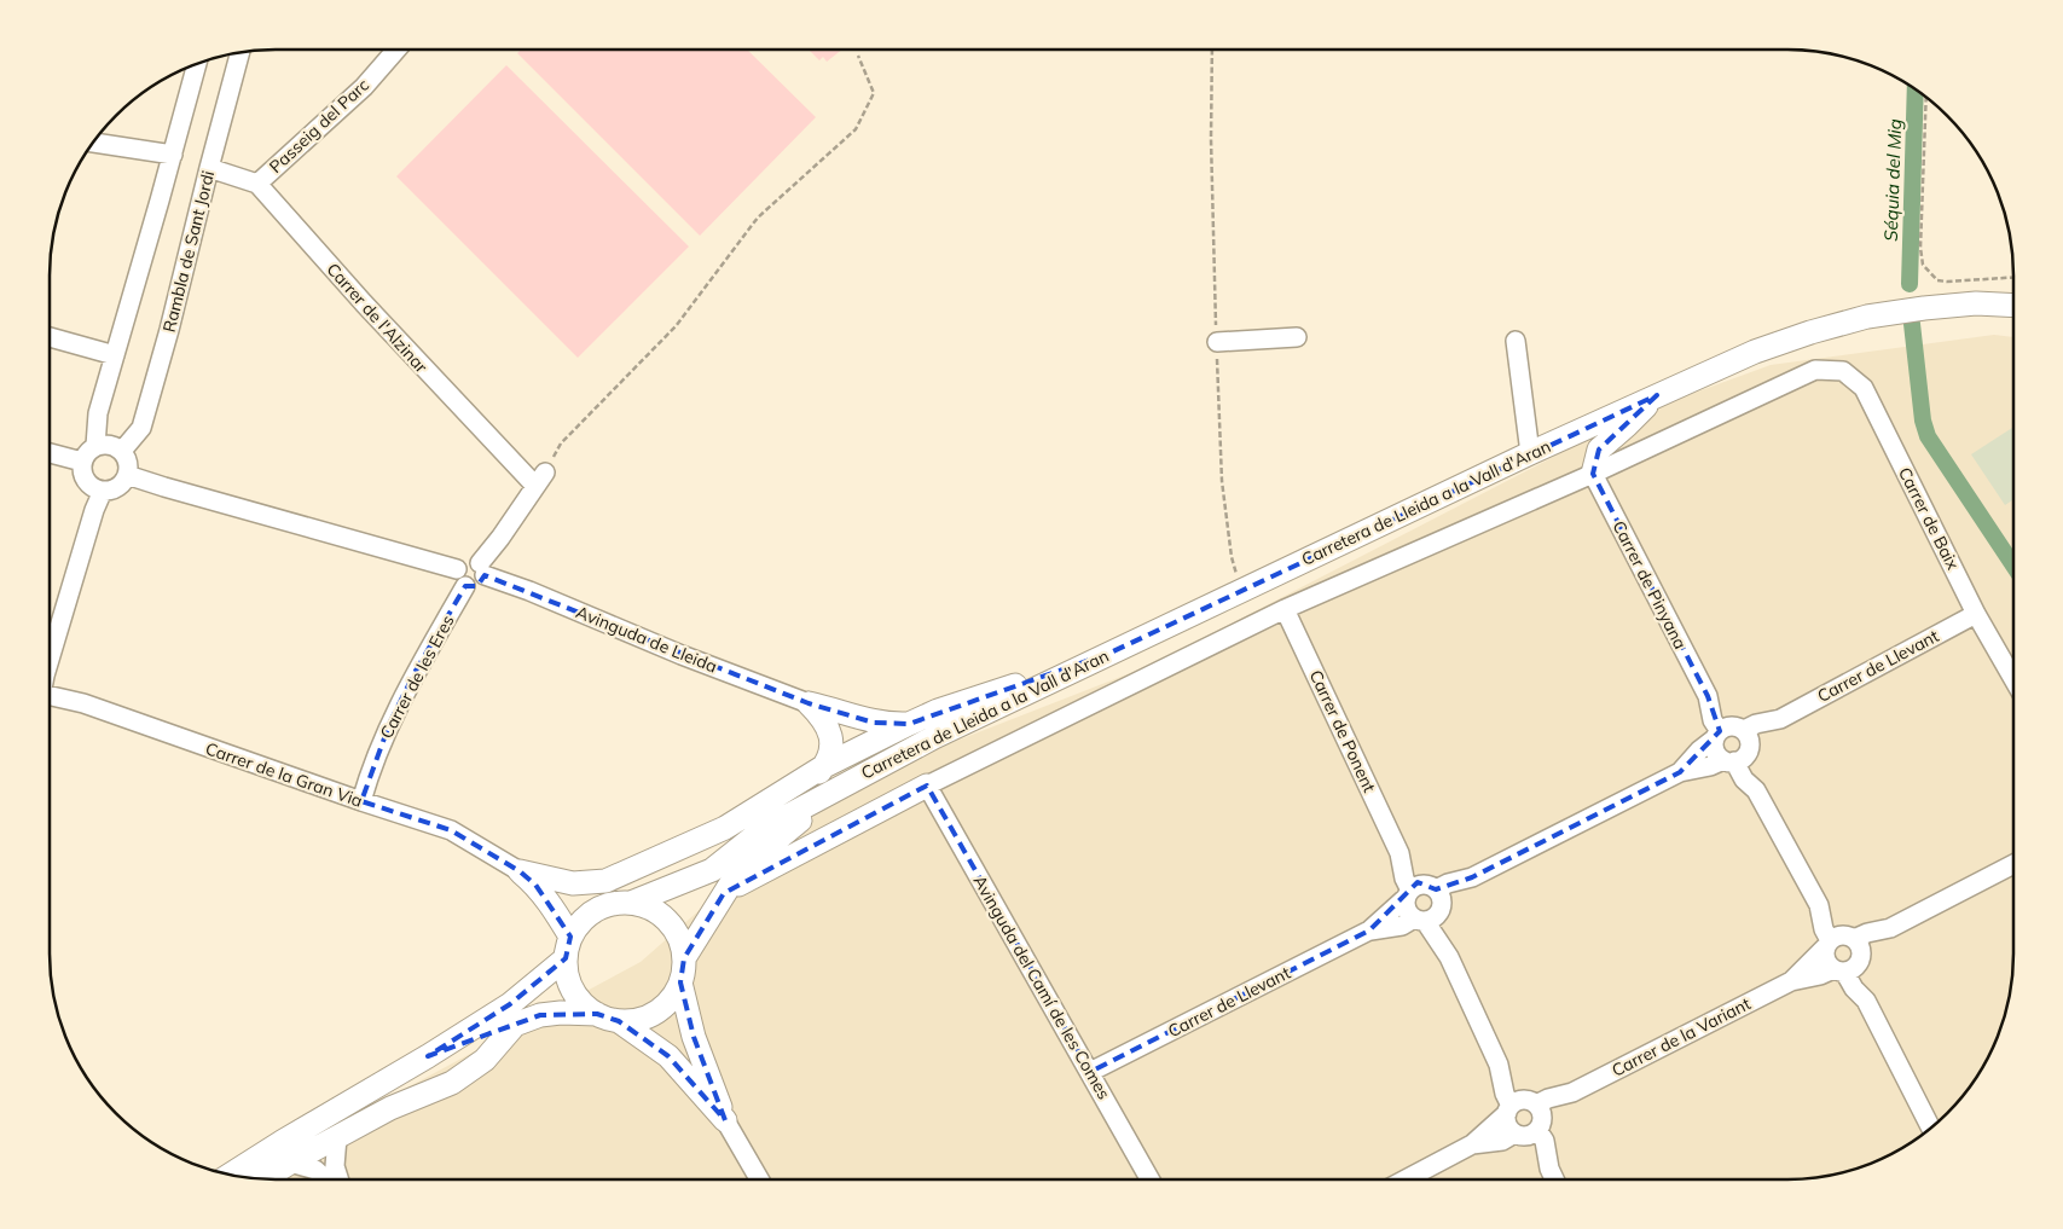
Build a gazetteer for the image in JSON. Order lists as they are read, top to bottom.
{
  "streets": {
    "main road": ["Carretera de Lleida a la Vall d'Aran"],
    "street": [
      "Passeig del Parc",
      "Rambla de Sant Jordi",
      "Carrer de l'Alzinar",
      "Carrer de Baix",
      "Carrer de Pinyana",
      "Avinguda de Lleida",
      "Carrer de Llevant",
      "Carrer de les Eres",
      "Carrer de Ponent",
      "Carrer de la Gran Via",
      "Avinguda del Camí de les Comes",
      "Carrer de la Variant"
    ]
  },
  "crossings": [
    ["Passeig del Parc", "Carrer de l'Alzinar"],
    ["Rambla de Sant Jordi", "Carrer de l'Alzinar"],
    ["Carrer de Baix", "Carrer de Pinyana"],
    ["Carrer de Baix", "Carrer de Llevant"],
    ["Carrer de Pinyana", "Carrer de Llevant"],
    ["Avinguda de Lleida", "Carrer de les Eres"],
    ["Carrer de Llevant", "Carrer de Ponent"],
    ["Carrer de Llevant", "Avinguda del Camí de les Comes"],
    ["Carrer de les Eres", "Carrer de la Gran Via"]
  ],
  "water": ["Séquia del Mig"]
}
